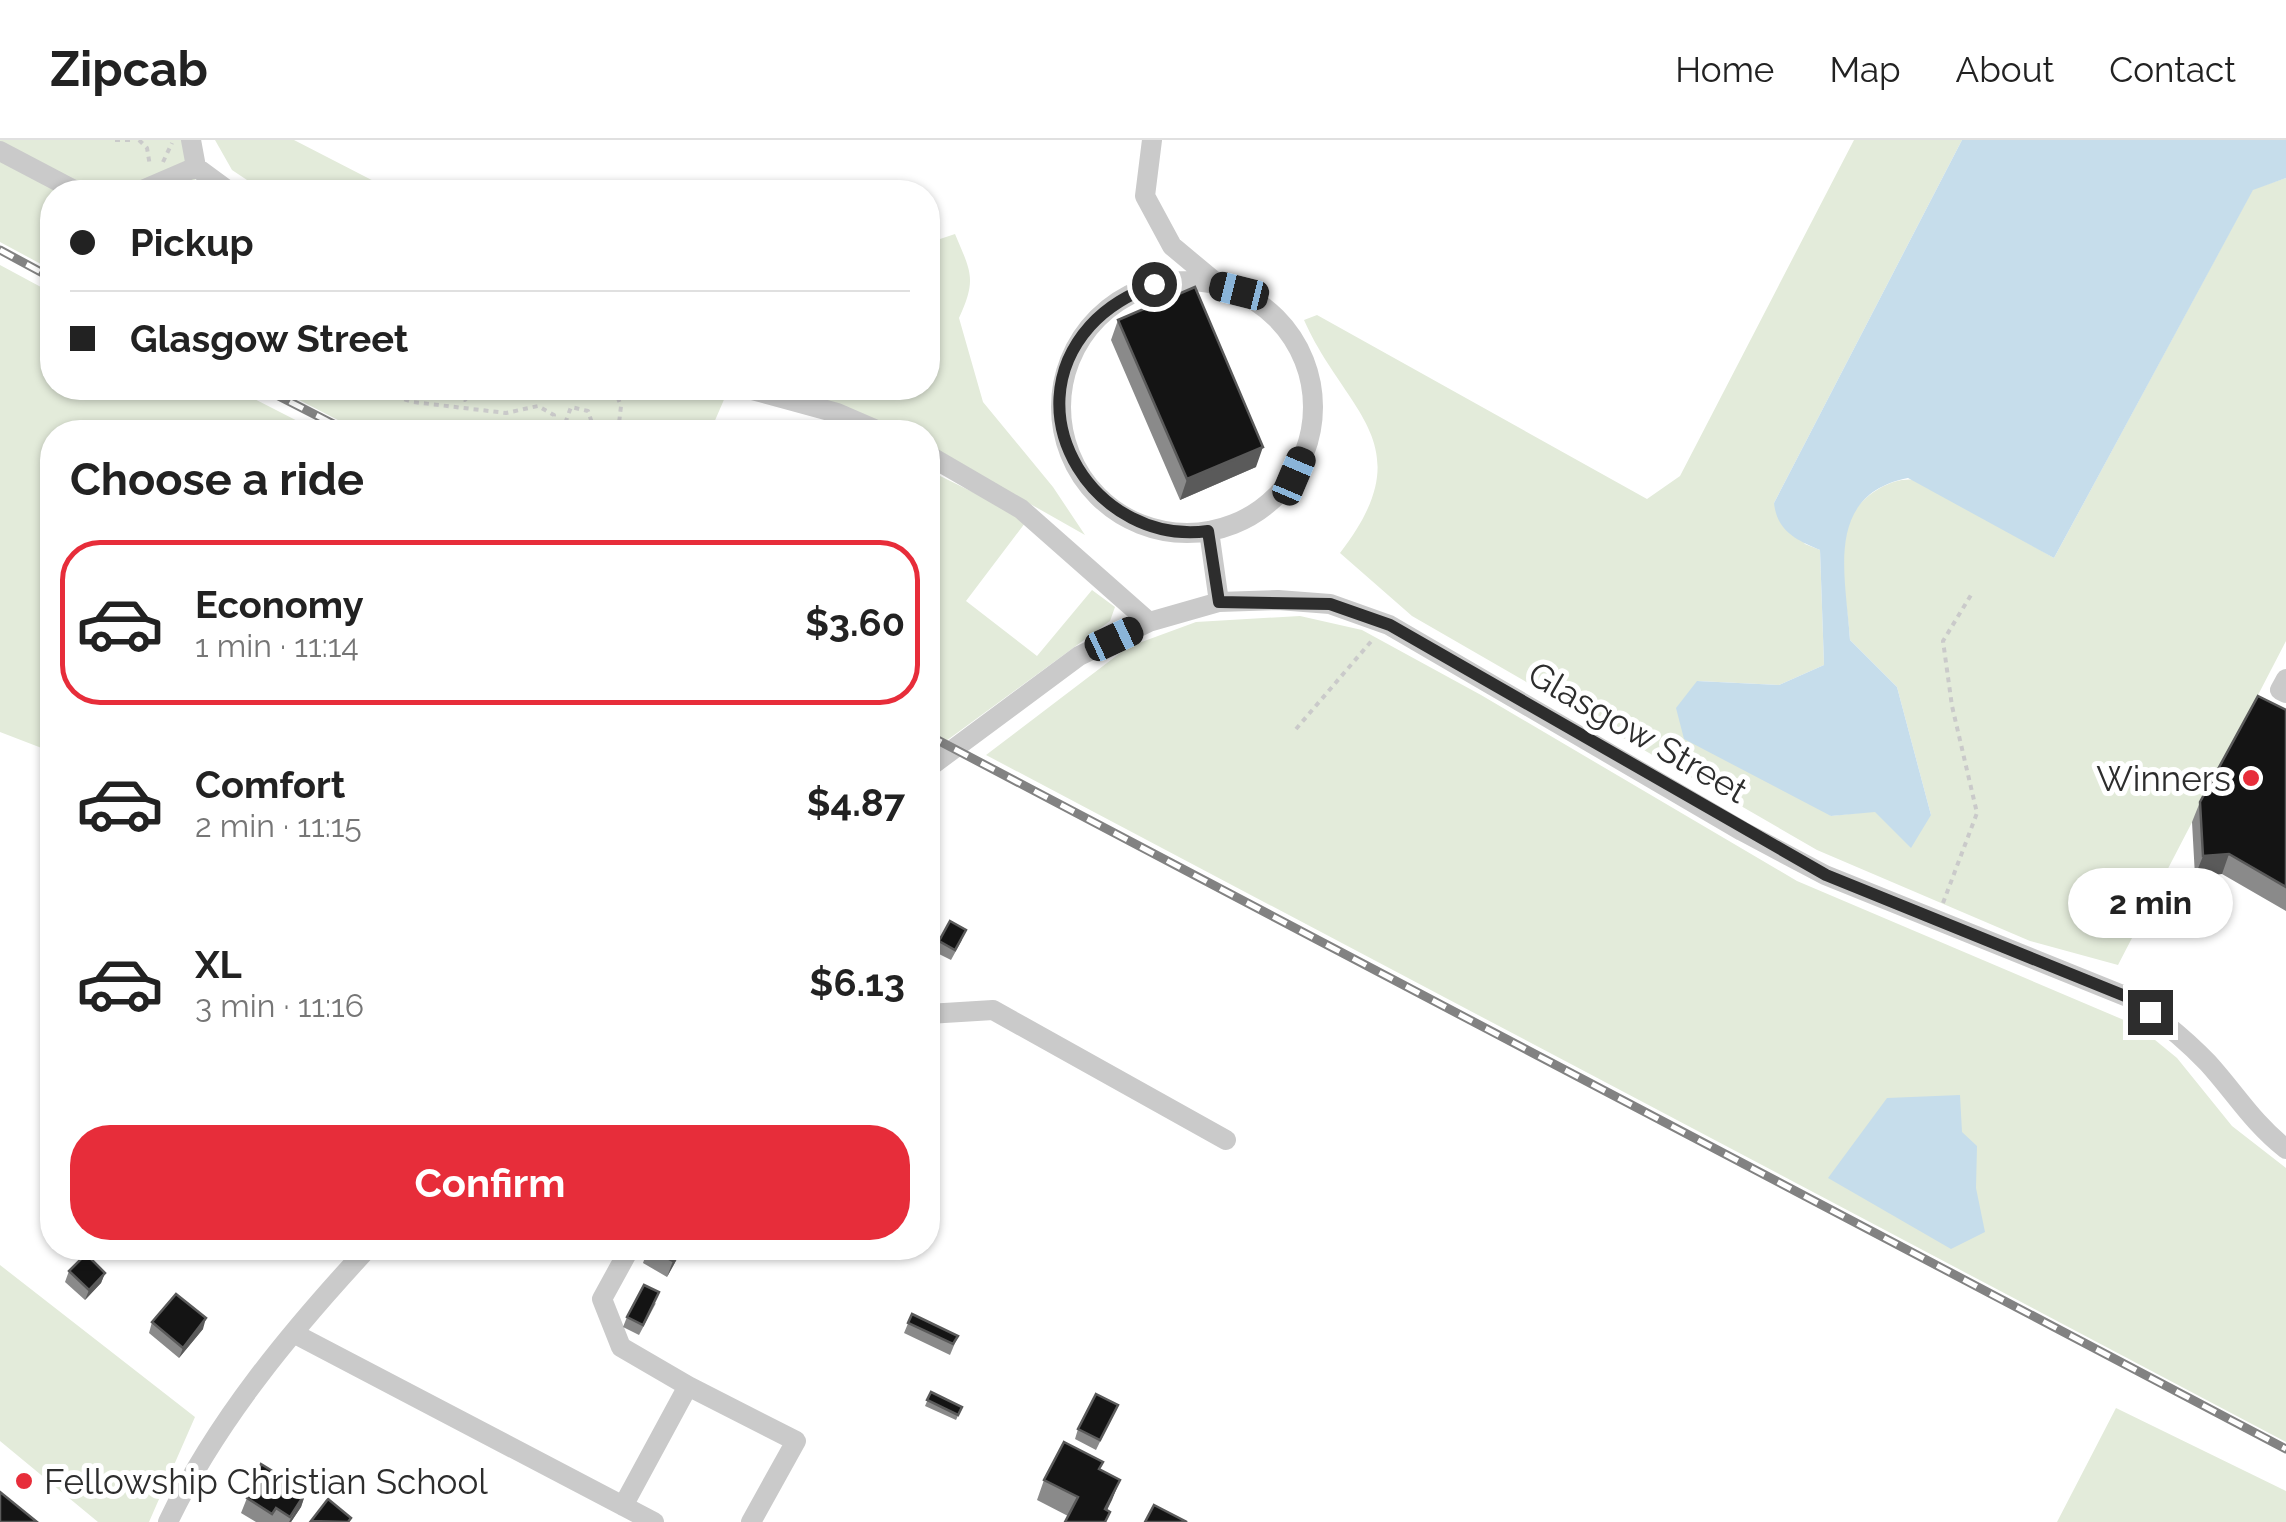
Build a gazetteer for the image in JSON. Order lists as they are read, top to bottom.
{
  "streets": {
    "street": ["Glasgow Street"]
  },
  "places": ["Winners", "Fellowship Christian School"],
  "page": {
    "header": "Zipcab",
    "nav": [
      "Home",
      "Map",
      "About",
      "Contact"
    ],
    "banner": ["Pickup", "Glasgow Street"],
    "heading": "Choose a ride",
    "list": [
      {
        "name": "Economy",
        "note": "1 min · 11:14",
        "value": "$3.60"
      },
      {
        "name": "Comfort",
        "note": "2 min · 11:15",
        "value": "$4.87"
      },
      {
        "name": "XL",
        "note": "3 min · 11:16",
        "value": "$6.13"
      }
    ],
    "bubble": "2 min",
    "buttons": "Confirm"
  }
}
